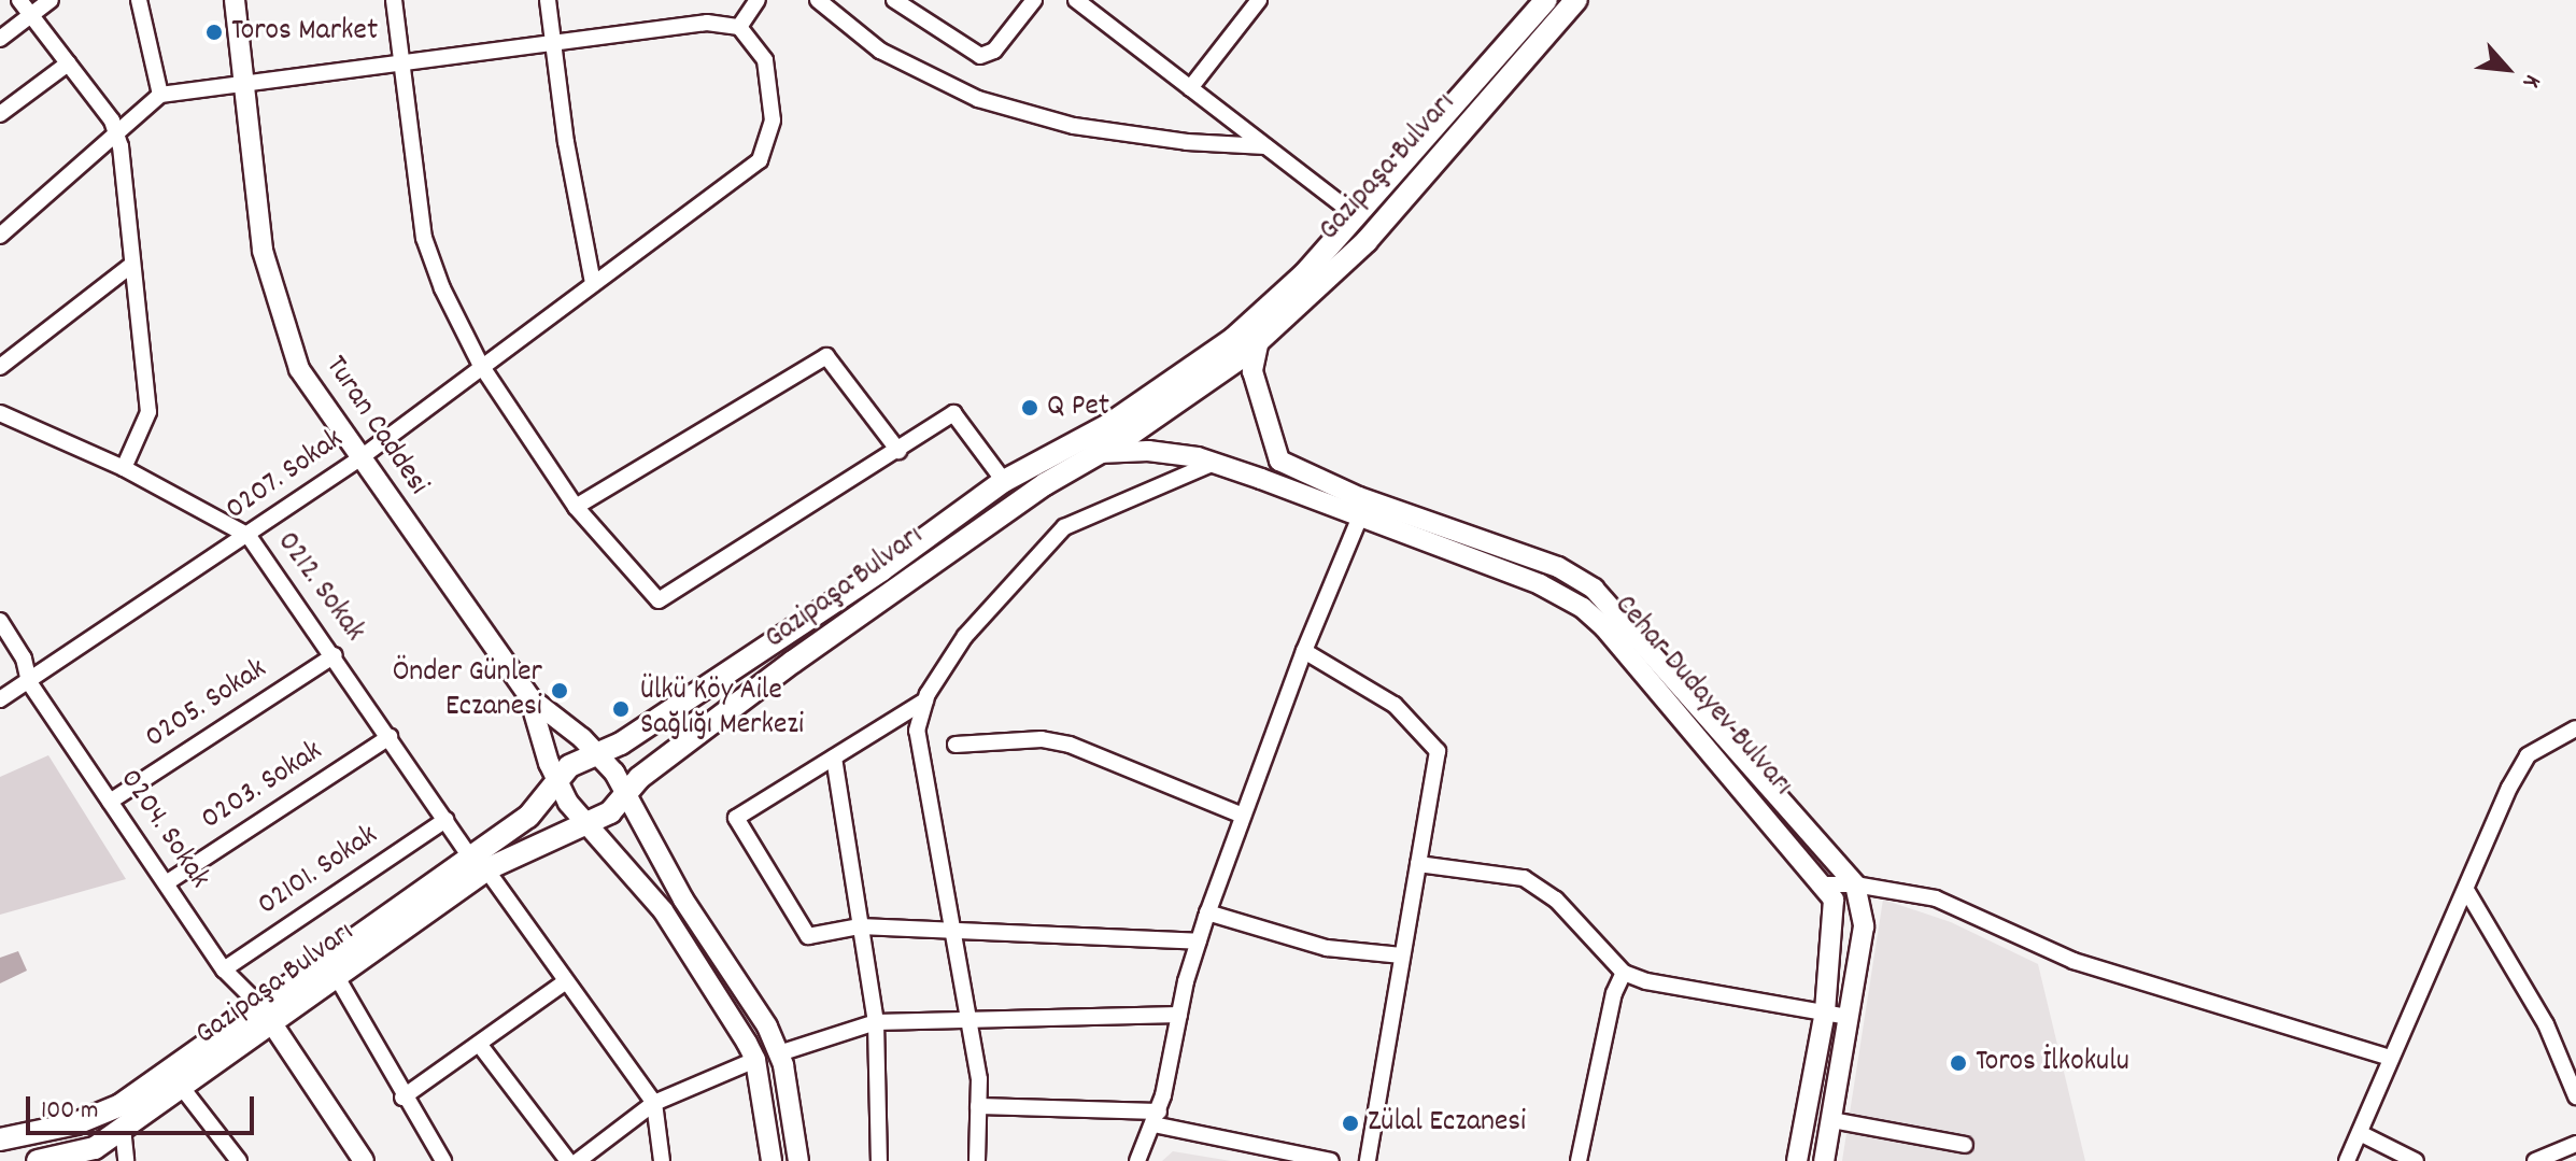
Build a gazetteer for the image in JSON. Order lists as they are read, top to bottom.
{
  "streets": {
    "main road": ["Gazipaşa Bulvarı"],
    "street": [
      "Turan Caddesi",
      "0207. Sokak",
      "0212. Sokak",
      "Cehar Dudayev Bulvarı",
      "0205. Sokak",
      "0203. Sokak",
      "0204. Sokak",
      "02101. Sokak"
    ]
  },
  "crossings": [
    ["Gazipaşa Bulvarı", "0212. Sokak"],
    ["Gazipaşa Bulvarı", "Cehar Dudayev Bulvarı"],
    ["Gazipaşa Bulvarı", "0204. Sokak"],
    ["Turan Caddesi", "0207. Sokak"],
    ["0207. Sokak", "0212. Sokak"],
    ["0207. Sokak", "0204. Sokak"],
    ["0212. Sokak", "0205. Sokak"],
    ["0212. Sokak", "0203. Sokak"],
    ["0212. Sokak", "02101. Sokak"],
    ["0205. Sokak", "0204. Sokak"],
    ["0203. Sokak", "0204. Sokak"],
    ["0204. Sokak", "02101. Sokak"]
  ],
  "places": [
    "Toros Market",
    "Q Pet",
    "Önder Günler Eczanesi",
    "Ülkü Köy Aile Sağlığı Merkezi",
    "Toros İlkokulu",
    "Zülal Eczanesi"
  ],
  "scale_bar": "100 m",
  "north": "bottom right"
}
